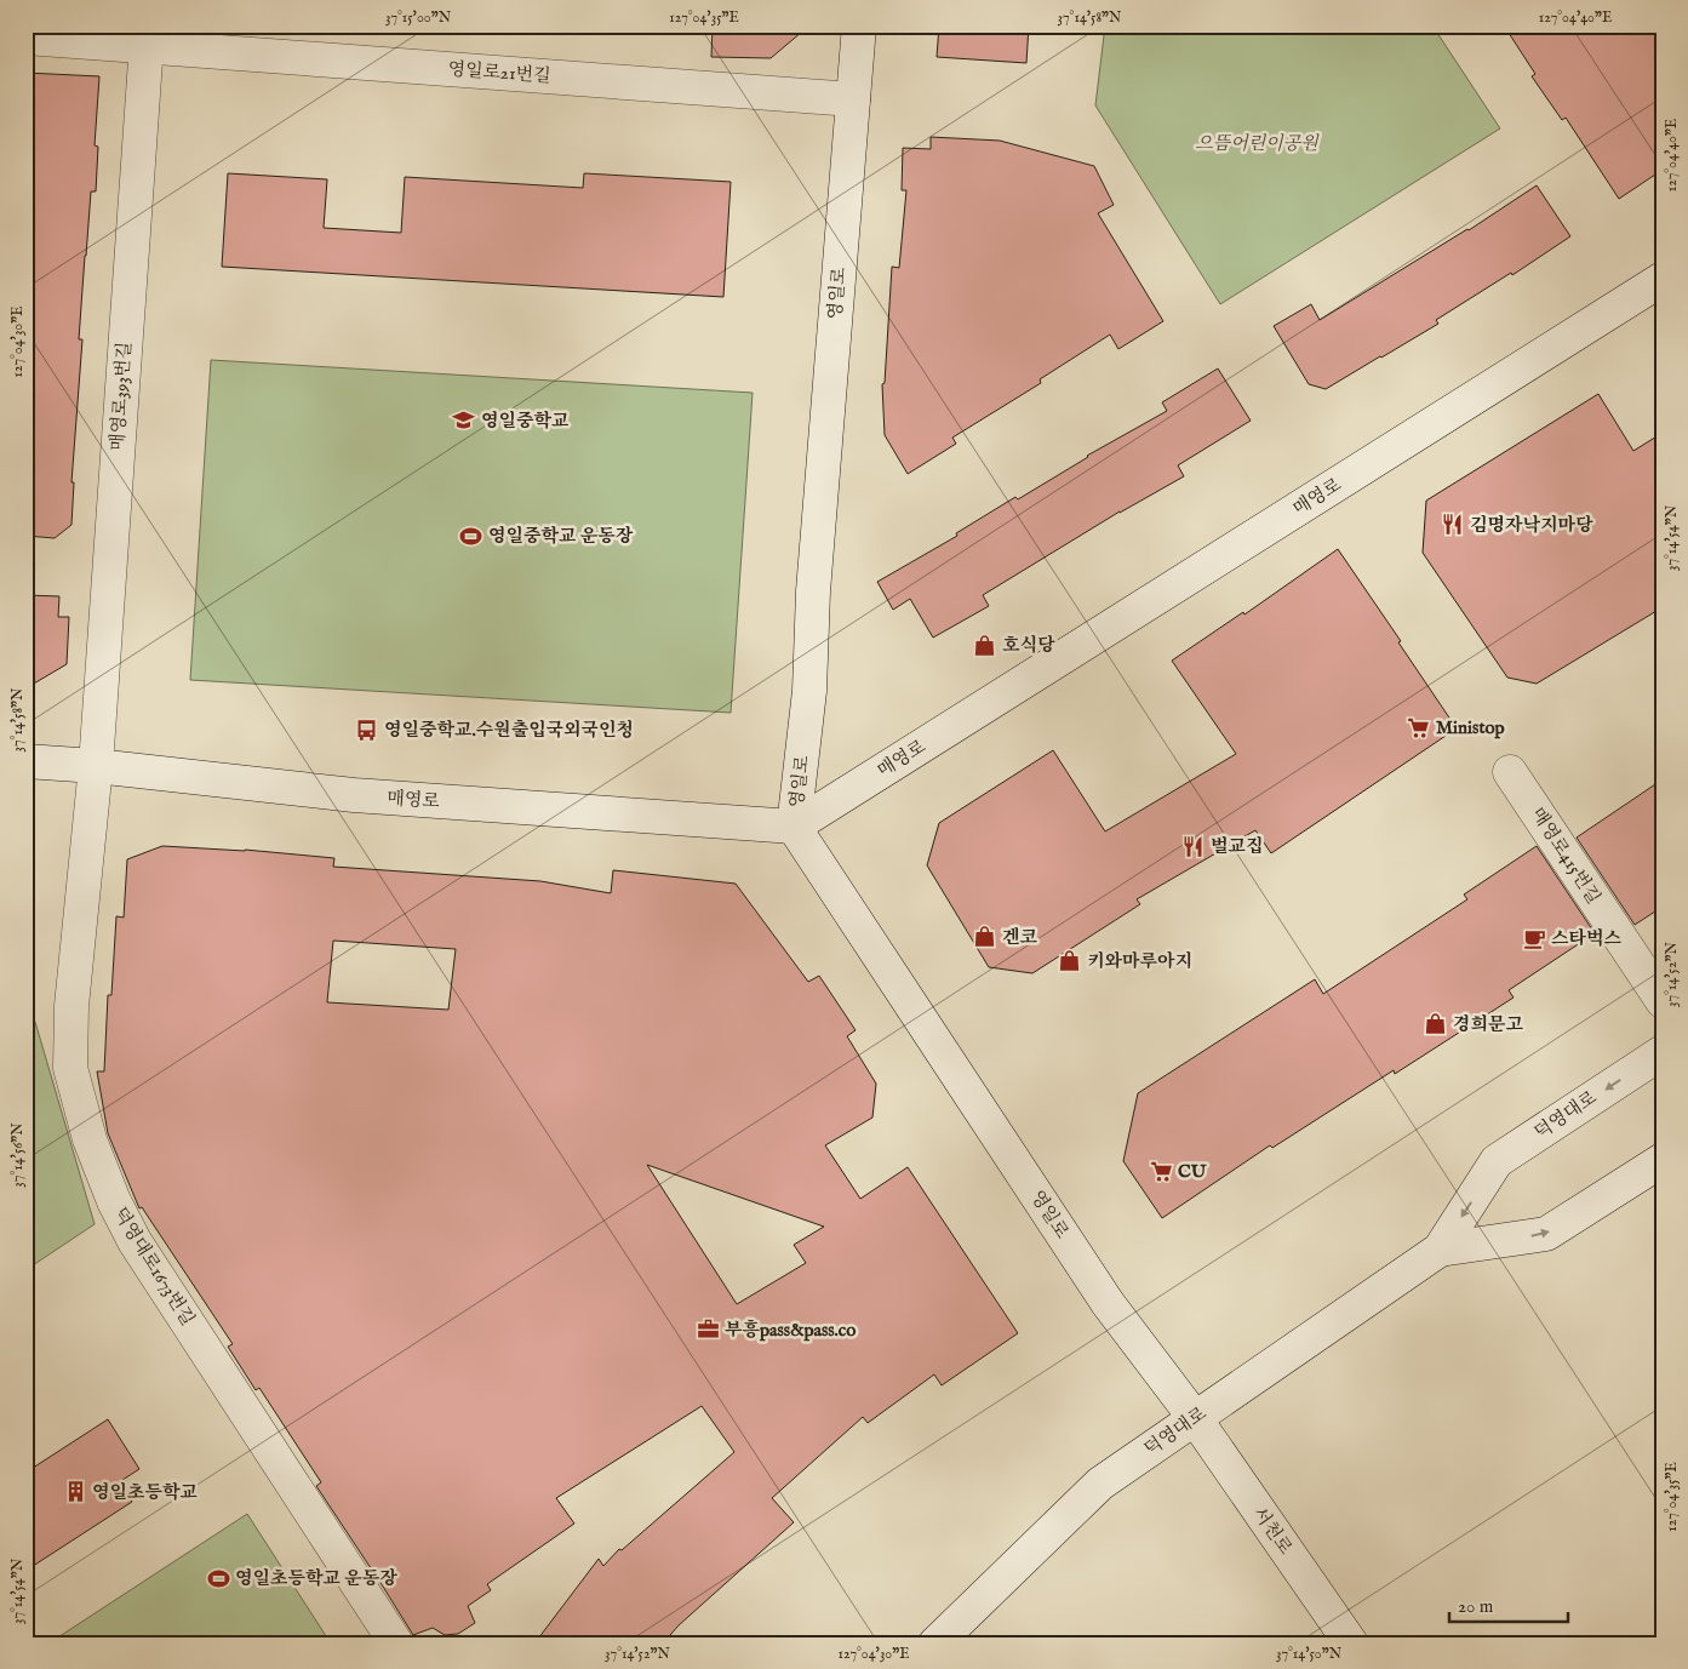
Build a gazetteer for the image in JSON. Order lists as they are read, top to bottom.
{
  "streets": {
    "street": [
      "영일로21번길",
      "영일로",
      "매영로393번길",
      "매영로",
      "매영로415번길",
      "덕영대로",
      "덕영대로1673번길",
      "서천로"
    ]
  },
  "crossings": [
    ["영일로21번길", "영일로"],
    ["영일로21번길", "매영로393번길"],
    ["영일로", "매영로"],
    ["영일로", "덕영대로"],
    ["영일로", "서천로"],
    ["매영로393번길", "매영로"],
    ["매영로393번길", "덕영대로1673번길"],
    ["매영로", "덕영대로1673번길"],
    ["덕영대로", "서천로"]
  ],
  "parks": ["으뜸어린이공원"],
  "places": {
    "school or university": ["영일중학교"],
    "restaurant": ["김명자낙지마당", "벌교집"],
    "sports": ["영일중학교 운동장", "영일초등학교 운동장"],
    "shop": [
      "호식당",
      "겐코",
      "키와마루아지",
      "경희문고"
    ],
    "supermarket": ["Ministop", "CU"],
    "bus stop": ["영일중학교.수원출입국외국인청"],
    "cafe": ["스타벅스"],
    "office": ["부흥pass&pass.co"],
    "building": ["영일초등학교"]
  },
  "scale_bar": "20 m",
  "coordinates": [
    "37°15'00\"N",
    "127°04'35\"E",
    "37°14'58\"N",
    "127°04'40\"E",
    "127°04'30\"E",
    "37°14'54\"N",
    "37°14'52\"N",
    "37°14'56\"N",
    "37°14'50\"N"
  ]
}
